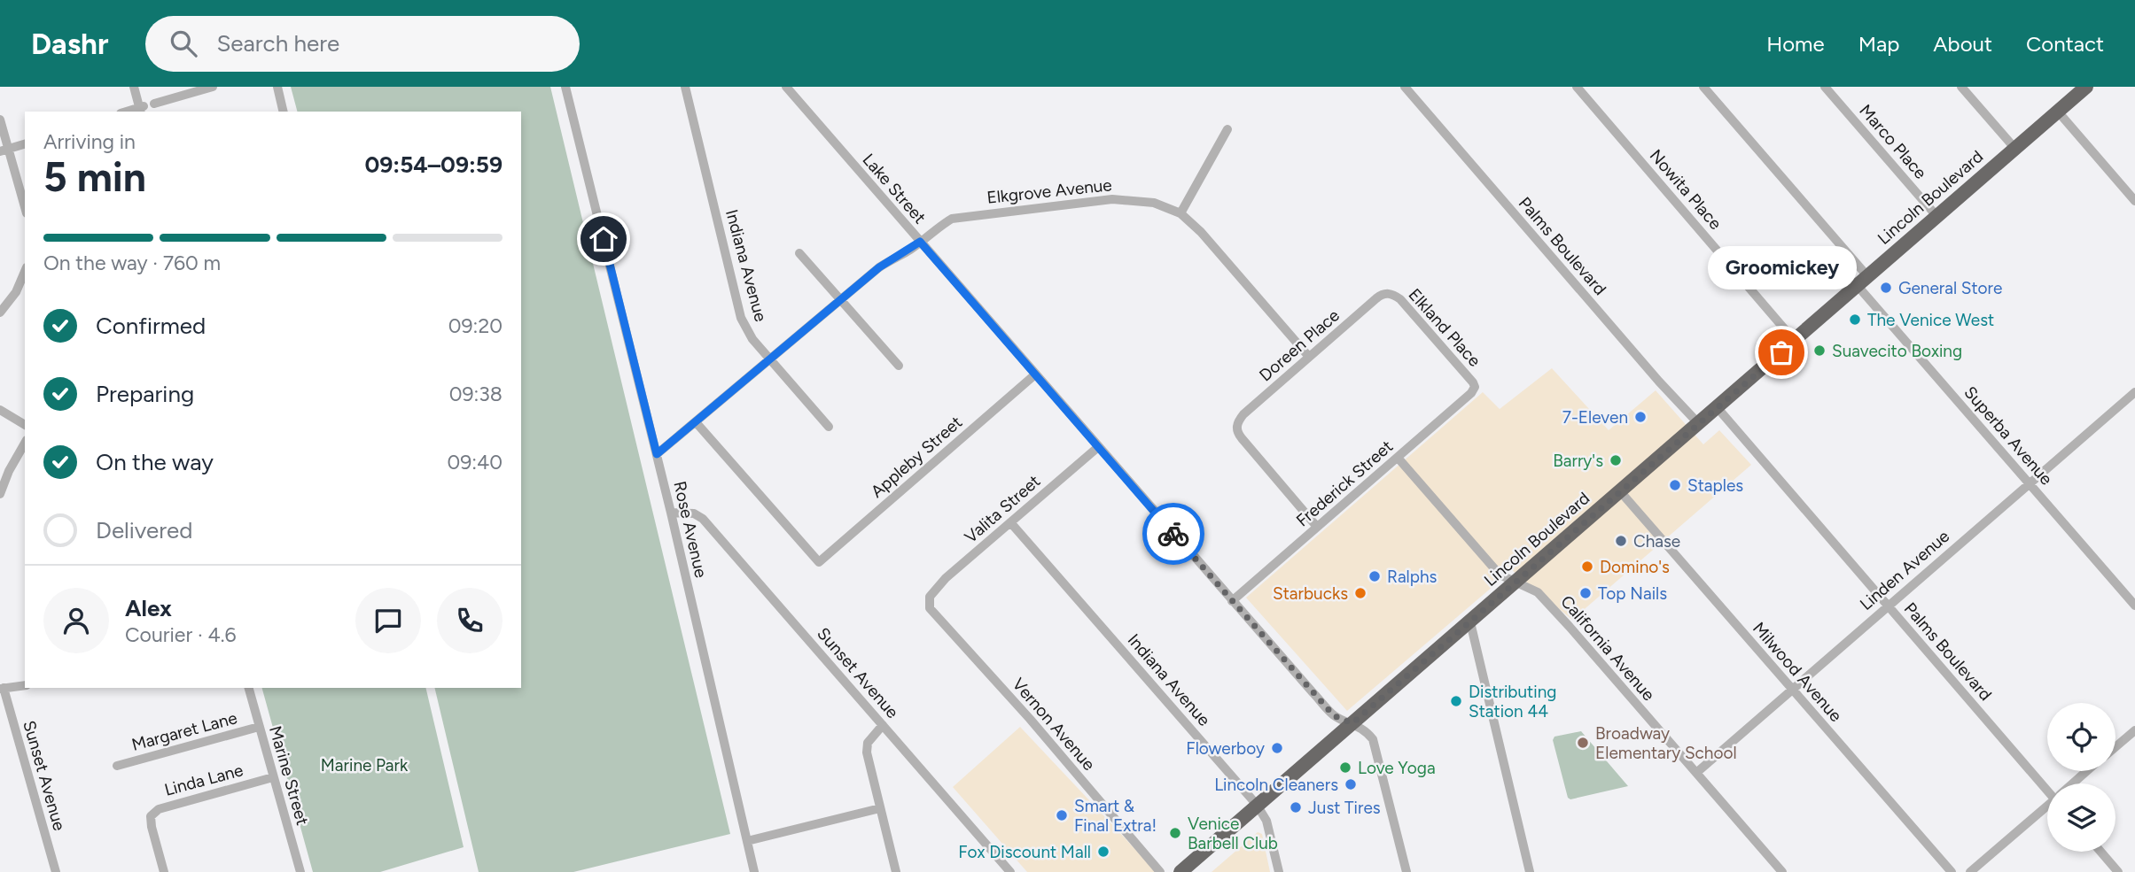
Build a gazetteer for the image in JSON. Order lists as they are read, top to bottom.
{
  "streets": {
    "highway": ["Lincoln Boulevard"],
    "street": [
      "Marco Place",
      "Lake Street",
      "Nowita Place",
      "Elkgrove Avenue",
      "Palms Boulevard",
      "Indiana Avenue",
      "Elkland Place",
      "Doreen Place",
      "Superba Avenue",
      "Appleby Street",
      "Frederick Street",
      "Valita Street",
      "Rose Avenue",
      "Linden Avenue",
      "California Avenue",
      "Milwood Avenue",
      "Sunset Avenue",
      "Vernon Avenue",
      "Margaret Lane",
      "Marine Street",
      "Linda Lane"
    ]
  },
  "crossings": [
    ["Marco Place", "Lincoln Boulevard"],
    ["Lake Street", "Elkgrove Avenue"],
    ["Lake Street", "Lincoln Boulevard"],
    ["Lake Street", "Appleby Street"],
    ["Lake Street", "Frederick Street"],
    ["Lake Street", "Valita Street"],
    ["Nowita Place", "Lincoln Boulevard"],
    ["Elkgrove Avenue", "Indiana Avenue"],
    ["Elkgrove Avenue", "Doreen Place"],
    ["Elkgrove Avenue", "Appleby Street"],
    ["Elkgrove Avenue", "Rose Avenue"],
    ["Lincoln Boulevard", "Palms Boulevard"],
    ["Lincoln Boulevard", "Indiana Avenue"],
    ["Lincoln Boulevard", "Superba Avenue"],
    ["Lincoln Boulevard", "California Avenue"],
    ["Lincoln Boulevard", "Milwood Avenue"],
    ["Palms Boulevard", "Linden Avenue"],
    ["Indiana Avenue", "Valita Street"],
    ["Elkland Place", "Doreen Place"],
    ["Elkland Place", "Frederick Street"],
    ["Doreen Place", "Frederick Street"],
    ["Superba Avenue", "Linden Avenue"],
    ["Frederick Street", "California Avenue"],
    ["Valita Street", "Vernon Avenue"],
    ["Rose Avenue", "Sunset Avenue"],
    ["Linden Avenue", "California Avenue"],
    ["Linden Avenue", "Milwood Avenue"],
    ["Margaret Lane", "Marine Street"],
    ["Marine Street", "Linda Lane"]
  ],
  "parks": ["Marine Park"],
  "places": [
    "General Store",
    "The Venice West",
    "Suavecito Boxing",
    "Groomickey",
    "7-Eleven",
    "Barry's",
    "Staples",
    "Chase",
    "Domino's",
    "Ralphs",
    "Starbucks",
    "Top Nails",
    "Distributing Station 44",
    "Broadway Elementary School",
    "Flowerboy",
    "Love Yoga",
    "Lincoln Cleaners",
    "Just Tires",
    "Smart & Final Extra!",
    "Venice Barbell Club",
    "Fox Discount Mall"
  ],
  "page": {
    "header": "Dashr",
    "search": "Search here",
    "nav": [
      "Home",
      "Map",
      "About",
      "Contact"
    ],
    "heading": ["5 min", "Arriving in", "09:54–09:59"],
    "panel": ["Alex", "Courier · 4.6"],
    "bar": "On the way · 760 m",
    "bubble": "Groomickey",
    "list": [
      ["Confirmed", "09:20"],
      ["Preparing", "09:38"],
      ["On the way", "09:40"],
      "Delivered"
    ]
  }
}
